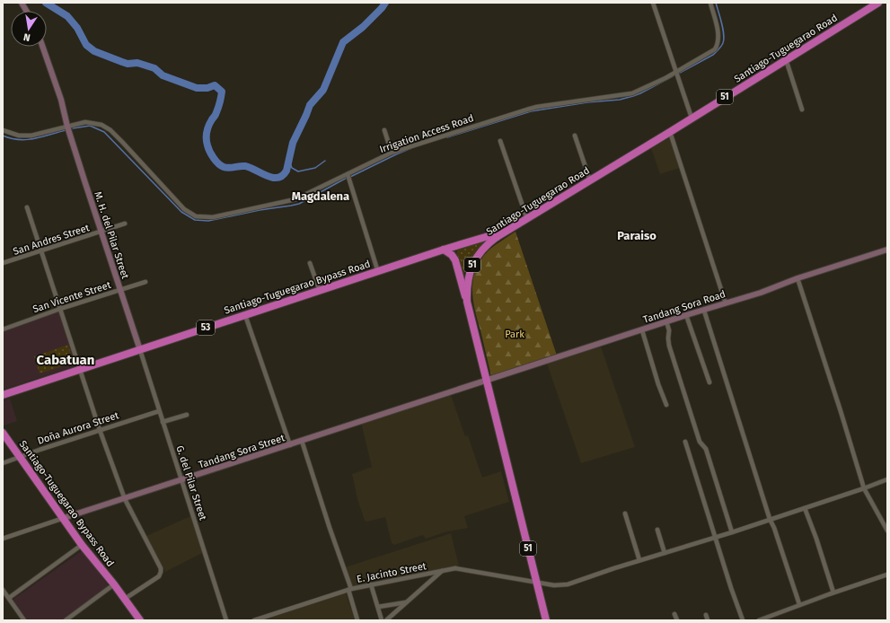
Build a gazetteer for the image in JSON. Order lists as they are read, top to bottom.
{
  "streets": {
    "highway": [
      "Santiago-Tuguegarao Road",
      "51",
      "Santiago-Tuguegarao Bypass Road",
      "53"
    ],
    "street": [
      "Irrigation Access Road",
      "M. H. del Pilar Street",
      "San Andres Street",
      "San Vicente Street",
      "Tandang Sora Road",
      "Doña Aurora Street",
      "Tandang Sora Street",
      "G. del Pilar Street",
      "E. Jacinto Street"
    ]
  },
  "crossings": [
    ["Santiago-Tuguegarao Road", "Santiago-Tuguegarao Bypass Road"],
    ["Santiago-Tuguegarao Road", "Tandang Sora Road"],
    ["Santiago-Tuguegarao Road", "Tandang Sora Street"],
    ["Santiago-Tuguegarao Road", "E. Jacinto Street"],
    ["Irrigation Access Road", "M. H. del Pilar Street"],
    ["M. H. del Pilar Street", "San Andres Street"],
    ["M. H. del Pilar Street", "Santiago-Tuguegarao Bypass Road"],
    ["M. H. del Pilar Street", "San Vicente Street"],
    ["M. H. del Pilar Street", "G. del Pilar Street"],
    ["Santiago-Tuguegarao Bypass Road", "Doña Aurora Street"],
    ["Santiago-Tuguegarao Bypass Road", "Tandang Sora Street"],
    ["Santiago-Tuguegarao Bypass Road", "G. del Pilar Street"],
    ["Tandang Sora Road", "Tandang Sora Street"],
    ["Doña Aurora Street", "G. del Pilar Street"],
    ["Tandang Sora Street", "G. del Pilar Street"]
  ],
  "districts": ["Magdalena", "Paraiso", "Cabatuan"],
  "parks": ["Park"],
  "north": "bottom"
}
